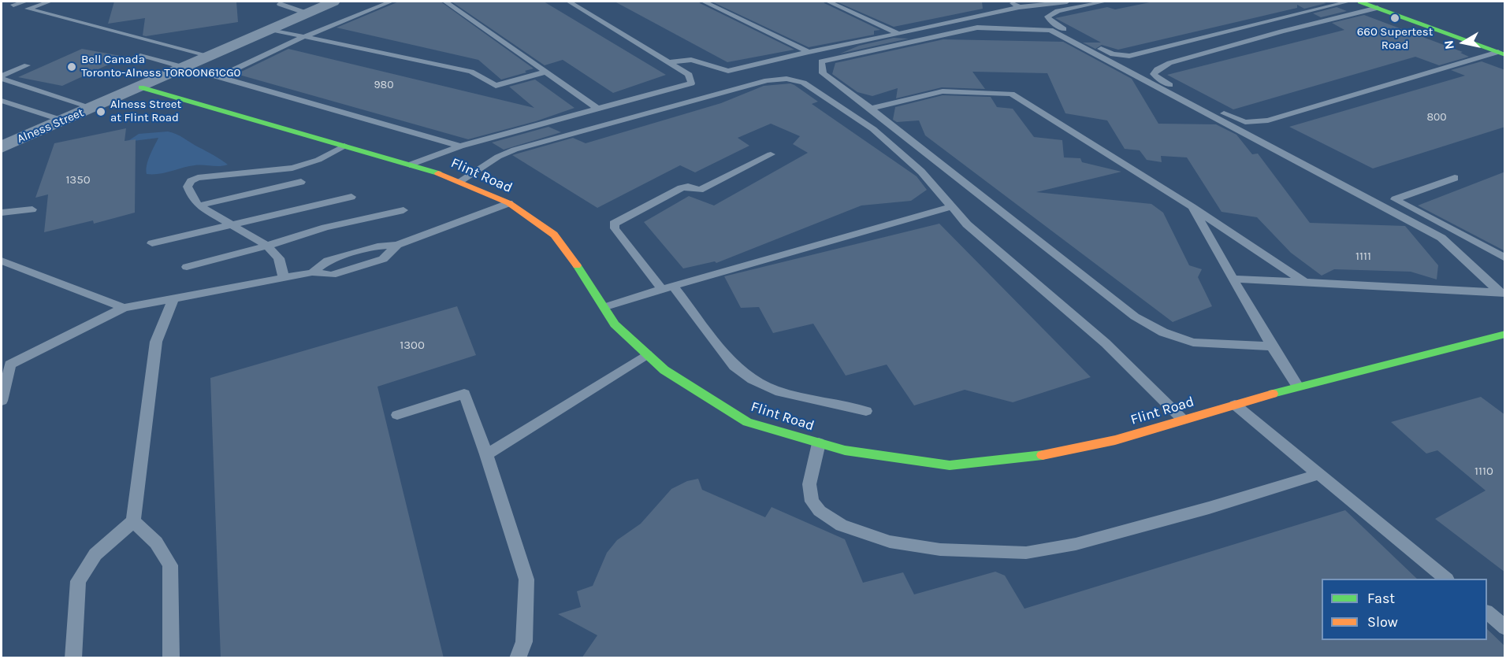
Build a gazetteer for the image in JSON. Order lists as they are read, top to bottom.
{
  "streets": {
    "street": ["Alness Street", "Flint Road"]
  },
  "crossings": [
    ["Alness Street", "Flint Road"]
  ],
  "places": ["660 Supertest Road", "Bell Canada Toronto-Alness TOROON61CG0", "Alness Street at Flint Road"],
  "house_numbers": [
    "980",
    "800",
    "1350",
    "1111",
    "1300",
    "1110"
  ],
  "legend": ["Fast", "Slow"],
  "north": "left"
}
